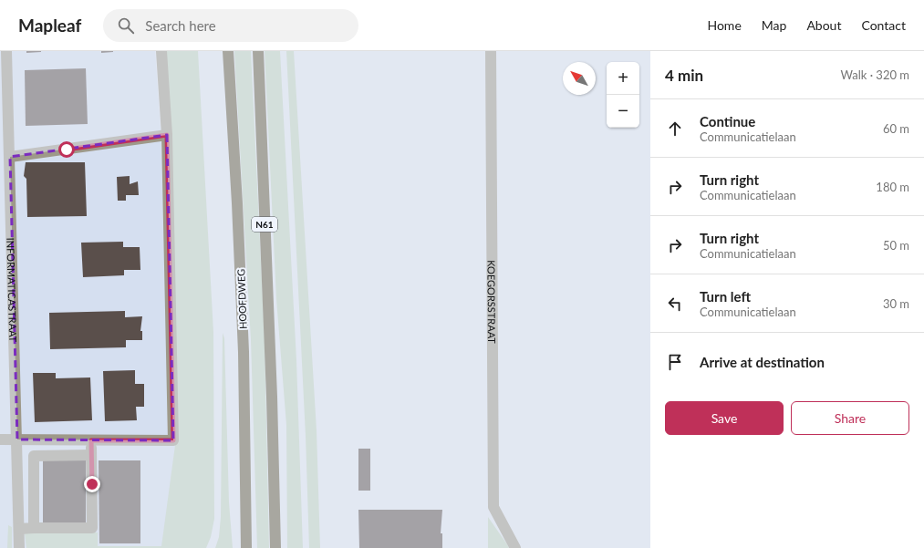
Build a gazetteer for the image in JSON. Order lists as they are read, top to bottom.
{
  "streets": {
    "main road": ["N61", "HOOFDWEG"],
    "street": ["INFORMATICASTRAAT", "KOEGORSSTRAAT"]
  },
  "north": "top left",
  "page": {
    "header": "Mapleaf",
    "search": "Search here",
    "nav": [
      "Home",
      "Map",
      "About",
      "Contact"
    ],
    "heading": ["4 min", "Walk · 320 m"],
    "map_buttons": ["+", "−"],
    "list": [
      ["Continue", "Communicatielaan", "60 m"],
      ["Turn right", "Communicatielaan", "180 m"],
      ["Turn right", "Communicatielaan", "50 m"],
      ["Turn left", "Communicatielaan", "30 m"],
      "Arrive at destination"
    ],
    "buttons": ["Save", "Share"]
  }
}
